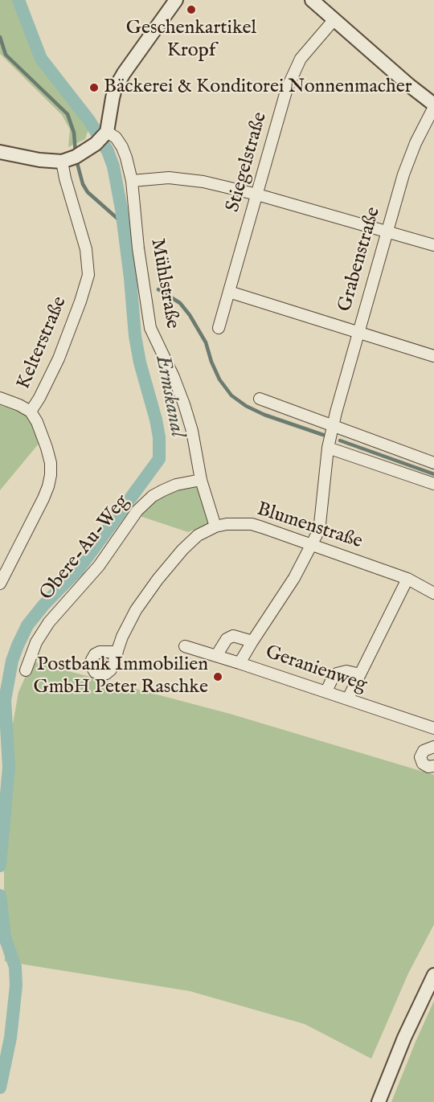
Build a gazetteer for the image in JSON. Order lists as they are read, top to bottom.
{
  "streets": {
    "street": [
      "Stiegelstraße",
      "Grabenstraße",
      "Mühlstraße",
      "Kelterstraße",
      "Blumenstraße",
      "Obere-Au-Weg",
      "Geranienweg"
    ]
  },
  "crossings": [
    ["Grabenstraße", "Blumenstraße"],
    ["Grabenstraße", "Geranienweg"],
    ["Mühlstraße", "Blumenstraße"],
    ["Mühlstraße", "Obere-Au-Weg"]
  ],
  "water": ["Ermskanal"],
  "places": ["Geschenkartikel Kropf", "Bäckerei & Konditorei Nonnenmacher", "Postbank Immobilien GmbH Peter Raschke"]
}
